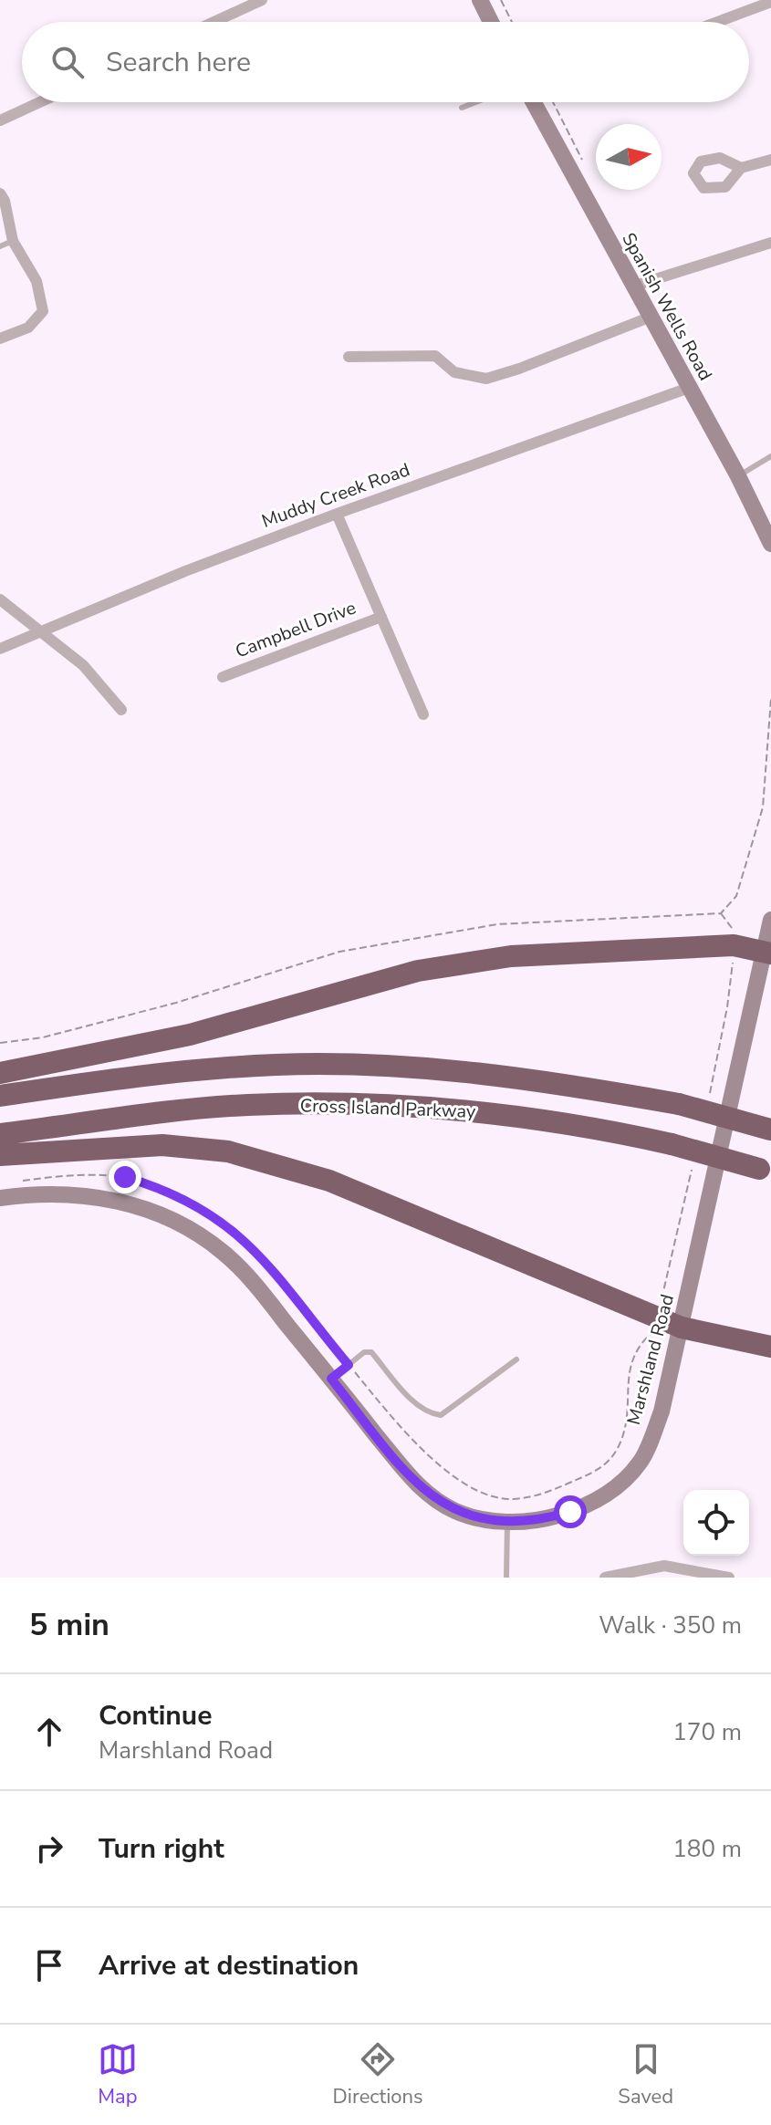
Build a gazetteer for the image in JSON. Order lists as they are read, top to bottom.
{
  "streets": {
    "highway": ["Cross Island Parkway"],
    "street": [
      "Spanish Wells Road",
      "Muddy Creek Road",
      "Campbell Drive",
      "Marshland Road"
    ]
  },
  "crossings": [
    ["Spanish Wells Road", "Muddy Creek Road"],
    ["Muddy Creek Road", "Campbell Drive"]
  ],
  "north": "right",
  "page": {
    "search": "Search here",
    "heading": ["5 min", "Walk · 350 m"],
    "list": [
      ["Continue", "Marshland Road", "170 m"],
      ["Turn right", "180 m"],
      "Arrive at destination"
    ],
    "nav": ["Map", "Directions", "Saved"]
  }
}
